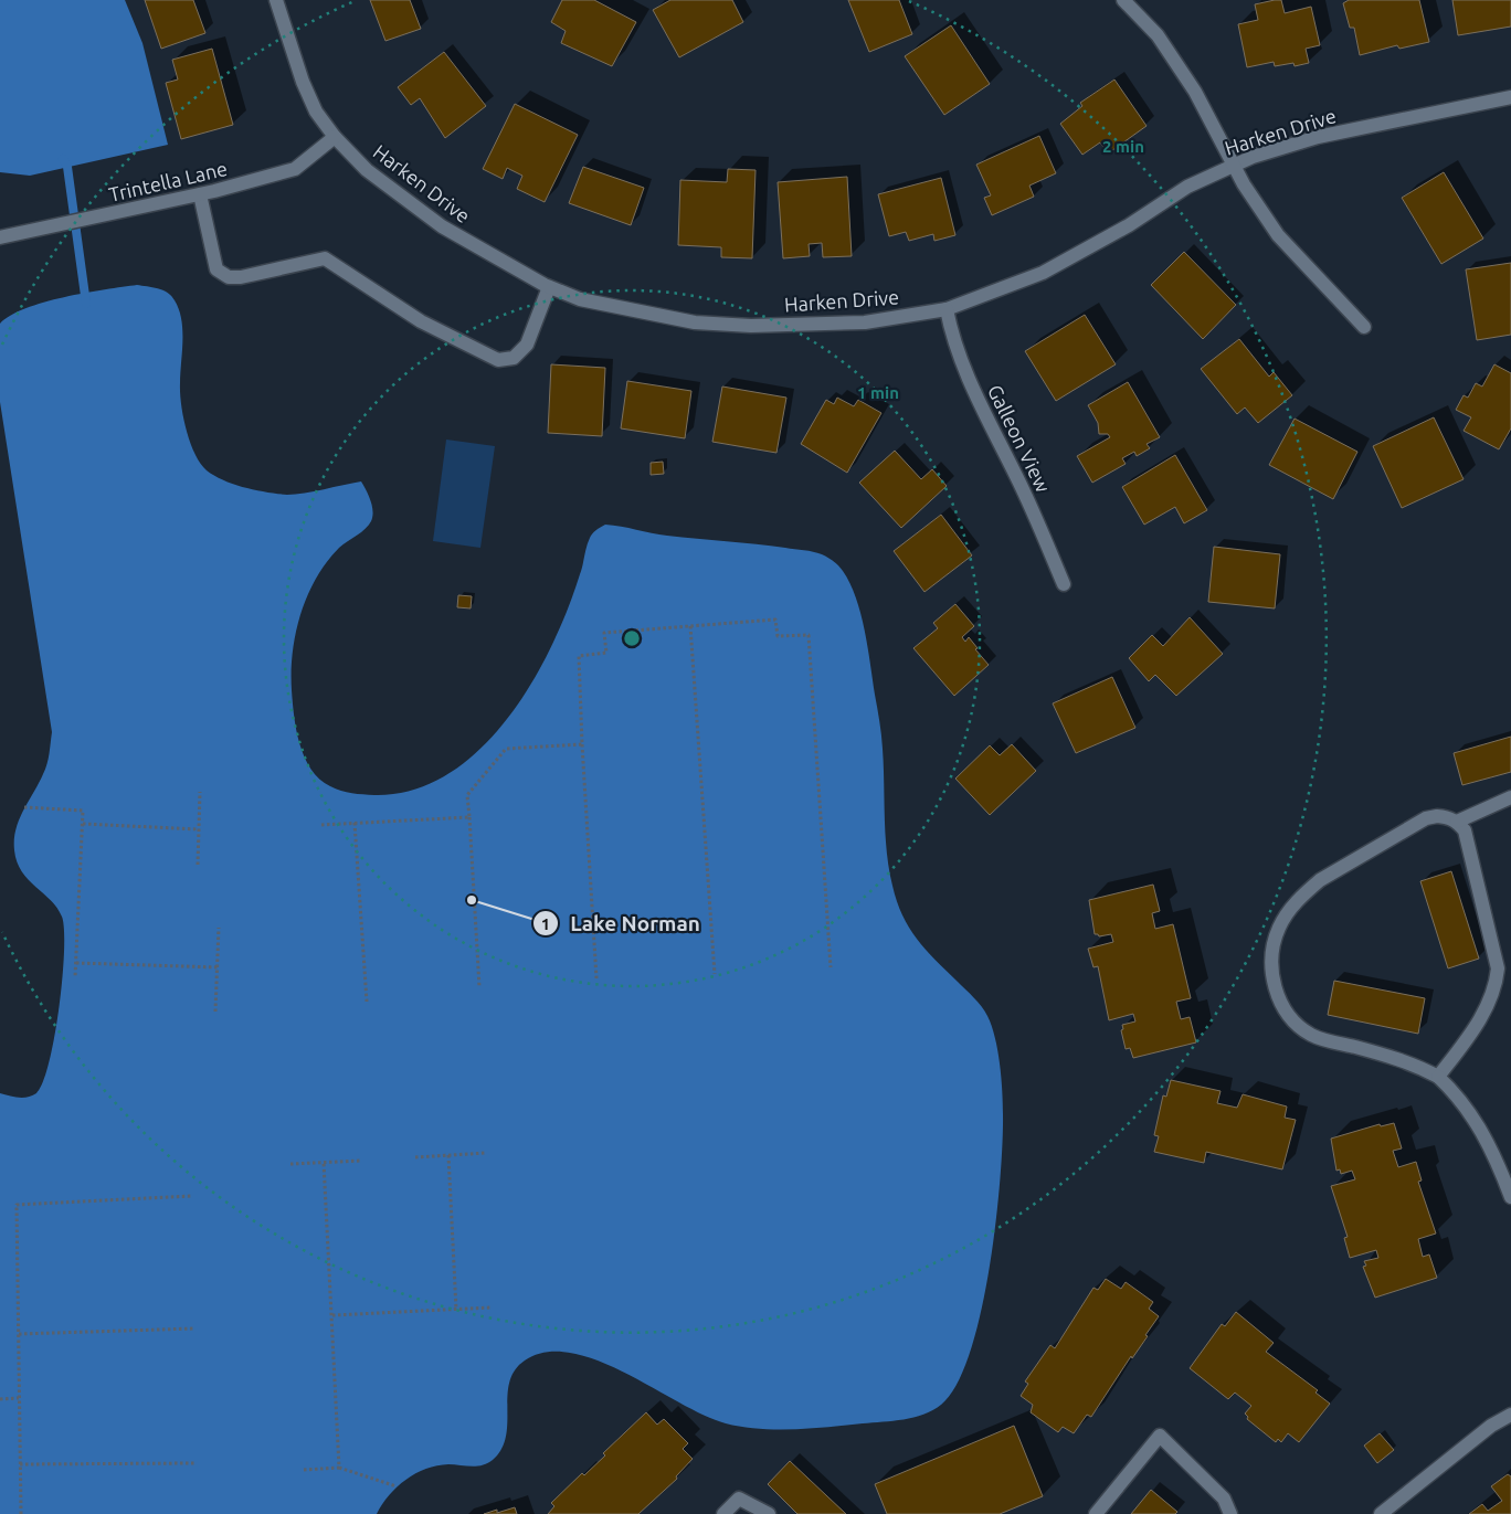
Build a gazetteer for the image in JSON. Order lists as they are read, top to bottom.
{
  "streets": {
    "street": ["Harken Drive", "Trintella Lane", "Galleon View"]
  },
  "crossings": [
    ["Harken Drive", "Trintella Lane"],
    ["Harken Drive", "Galleon View"]
  ],
  "places": ["Lake Norman"],
  "rings": ["2 min", "1 min"]
}
